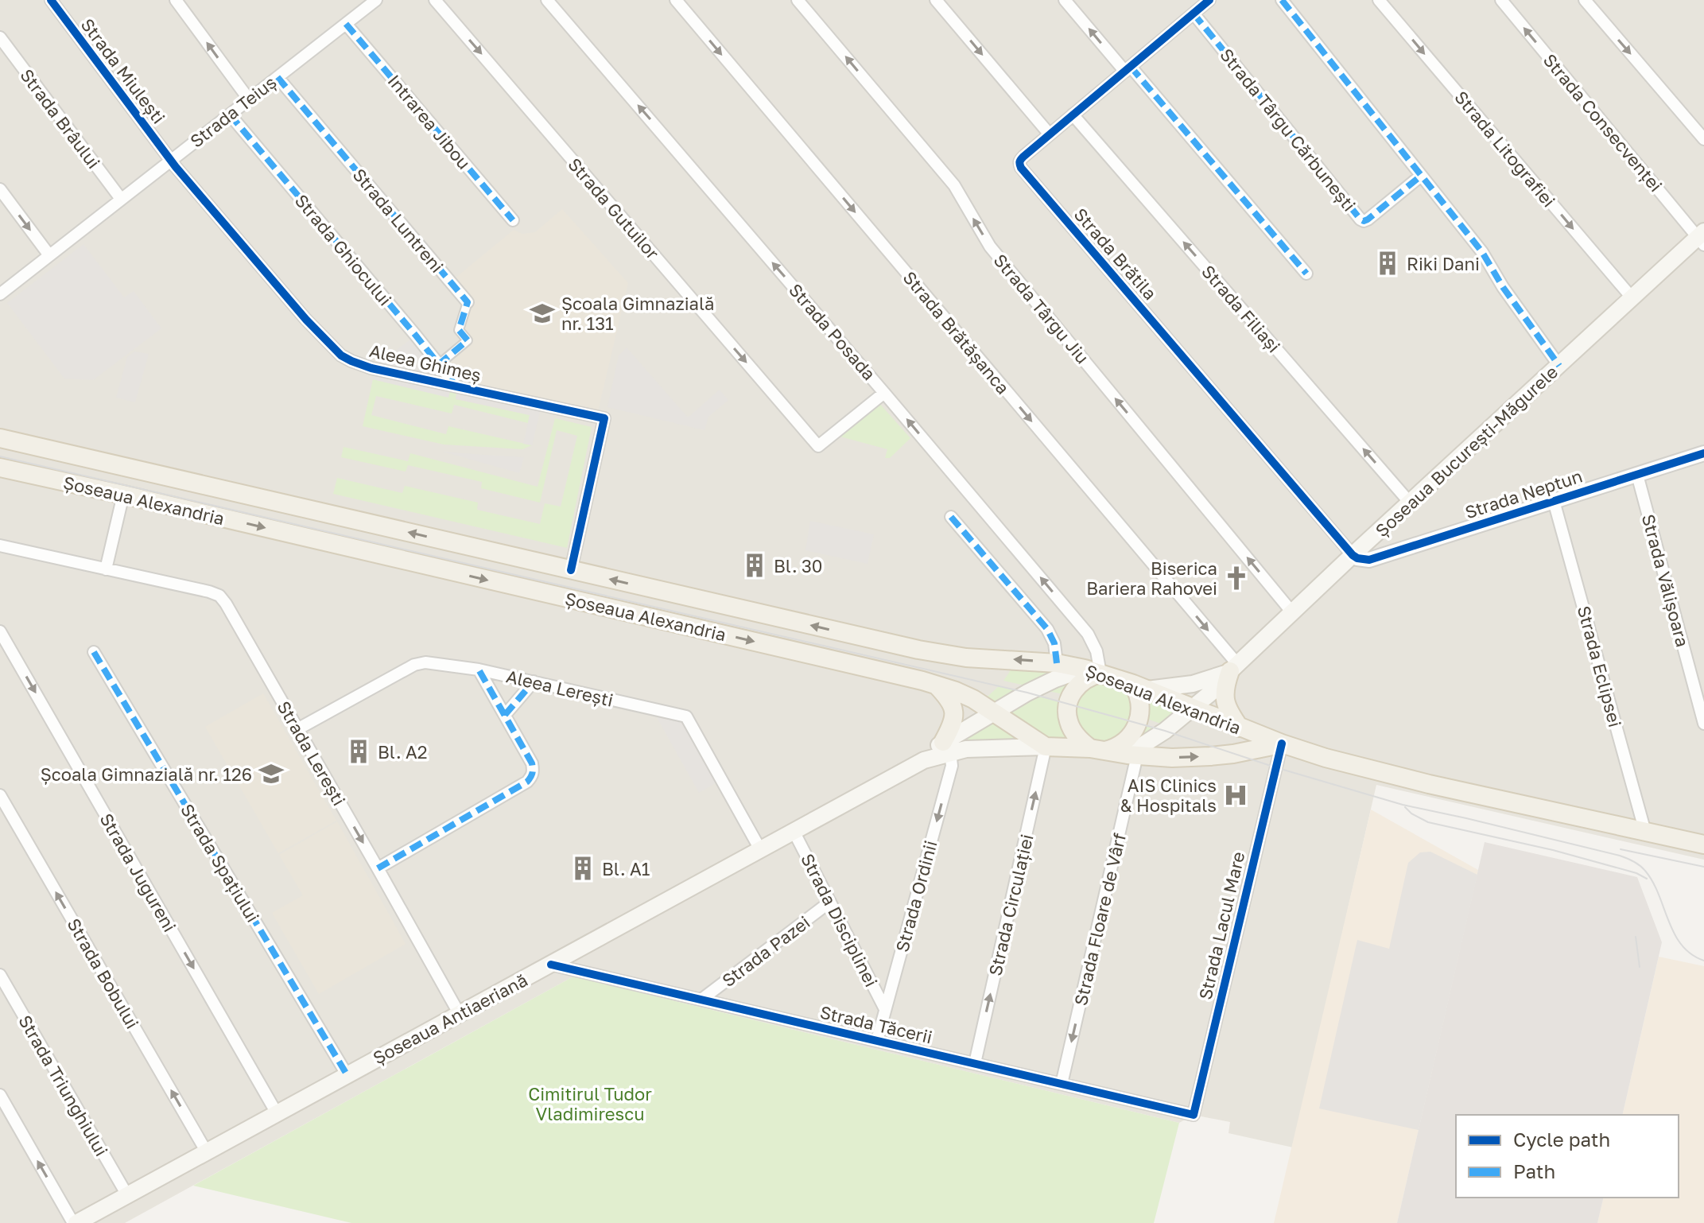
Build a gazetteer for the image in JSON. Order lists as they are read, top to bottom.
{
  "streets": {
    "main road": ["Șoseaua București-Măgurele", "Șoseaua Alexandria", "Șoseaua Antiaeriană"],
    "street": [
      "Strada Miulești",
      "Strada Teiuș",
      "Strada Brâului",
      "Intrarea Jibou",
      "Strada Consecvenței",
      "Strada Târgu Cărbunești",
      "Strada Litografiei",
      "Strada Gutuilor",
      "Strada Luntreni",
      "Strada Ghiocului",
      "Strada Brătila",
      "Strada Târgu Jiu",
      "Strada Filiași",
      "Strada Posada",
      "Strada Brătășanca",
      "Aleea Ghimeș",
      "Strada Neptun",
      "Strada Vălișoara",
      "Strada Eclipsei",
      "Aleea Lerești",
      "Strada Lerești",
      "Strada Spațiului",
      "Strada Jugureni",
      "Strada Ordinii",
      "Strada Circulației",
      "Strada Floare de Vârf",
      "Strada Disciplinei",
      "Strada Lacul Mare",
      "Strada Pazei",
      "Strada Bobului",
      "Strada Tăcerii",
      "Strada Triunghiului"
    ]
  },
  "crossings": [
    ["Strada Miulești", "Strada Teiuș"],
    ["Strada Miulești", "Aleea Ghimeș"],
    ["Strada Teiuș", "Strada Brâului"],
    ["Strada Teiuș", "Intrarea Jibou"],
    ["Strada Teiuș", "Strada Luntreni"],
    ["Strada Teiuș", "Strada Ghiocului"],
    ["Strada Teiuș", "Aleea Ghimeș"],
    ["Strada Consecvenței", "Șoseaua București-Măgurele"],
    ["Strada Târgu Cărbunești", "Strada Brătila"],
    ["Strada Litografiei", "Șoseaua București-Măgurele"],
    ["Strada Gutuilor", "Strada Posada"],
    ["Strada Luntreni", "Strada Ghiocului"],
    ["Strada Ghiocului", "Aleea Ghimeș"],
    ["Strada Brătila", "Strada Filiași"],
    ["Strada Brătila", "Șoseaua București-Măgurele"],
    ["Strada Brătila", "Strada Neptun"],
    ["Strada Târgu Jiu", "Șoseaua București-Măgurele"],
    ["Strada Filiași", "Șoseaua București-Măgurele"],
    ["Strada Posada", "Șoseaua București-Măgurele"],
    ["Strada Posada", "Șoseaua Alexandria"],
    ["Strada Posada", "Șoseaua Antiaeriană"],
    ["Strada Brătășanca", "Șoseaua București-Măgurele"],
    ["Aleea Ghimeș", "Șoseaua Alexandria"],
    ["Șoseaua București-Măgurele", "Strada Neptun"],
    ["Șoseaua București-Măgurele", "Șoseaua Alexandria"],
    ["Șoseaua București-Măgurele", "Strada Floare de Vârf"],
    ["Șoseaua București-Măgurele", "Șoseaua Antiaeriană"],
    ["Strada Neptun", "Strada Vălișoara"],
    ["Strada Neptun", "Strada Eclipsei"],
    ["Șoseaua Alexandria", "Strada Eclipsei"],
    ["Șoseaua Alexandria", "Strada Circulației"],
    ["Șoseaua Alexandria", "Strada Floare de Vârf"],
    ["Șoseaua Alexandria", "Strada Lacul Mare"],
    ["Șoseaua Alexandria", "Șoseaua Antiaeriană"],
    ["Aleea Lerești", "Strada Lerești"],
    ["Aleea Lerești", "Șoseaua Antiaeriană"],
    ["Strada Lerești", "Șoseaua Antiaeriană"],
    ["Strada Spațiului", "Șoseaua Antiaeriană"],
    ["Strada Jugureni", "Șoseaua Antiaeriană"],
    ["Strada Ordinii", "Strada Disciplinei"],
    ["Strada Ordinii", "Șoseaua Antiaeriană"],
    ["Strada Ordinii", "Strada Tăcerii"],
    ["Strada Circulației", "Strada Tăcerii"],
    ["Strada Floare de Vârf", "Strada Tăcerii"],
    ["Strada Disciplinei", "Strada Pazei"],
    ["Strada Disciplinei", "Șoseaua Antiaeriană"],
    ["Strada Lacul Mare", "Strada Tăcerii"],
    ["Strada Pazei", "Strada Tăcerii"],
    ["Strada Bobului", "Șoseaua Antiaeriană"],
    ["Șoseaua Antiaeriană", "Strada Tăcerii"],
    ["Șoseaua Antiaeriană", "Strada Triunghiului"]
  ],
  "one_way": [
    "Strada Gutuilor",
    "Strada Târgu Jiu",
    "Strada Posada",
    "Strada Brătășanca",
    "Strada Jugureni",
    "Strada Ordinii",
    "Strada Circulației",
    "Strada Floare de Vârf",
    "Strada Bobului"
  ],
  "parks": ["Cimitirul Tudor Vladimirescu"],
  "places": {
    "building": [
      "Riki Dani",
      "Bl. 30",
      "Bl. A2",
      "Bl. A1"
    ],
    "school or university": ["Școala Gimnazială nr. 131", "Școala Gimnazială nr. 126"],
    "church": ["Biserica Bariera Rahovei"],
    "hospital": ["AIS Clinics & Hospitals"]
  },
  "legend": ["Cycle path", "Path"]
}
